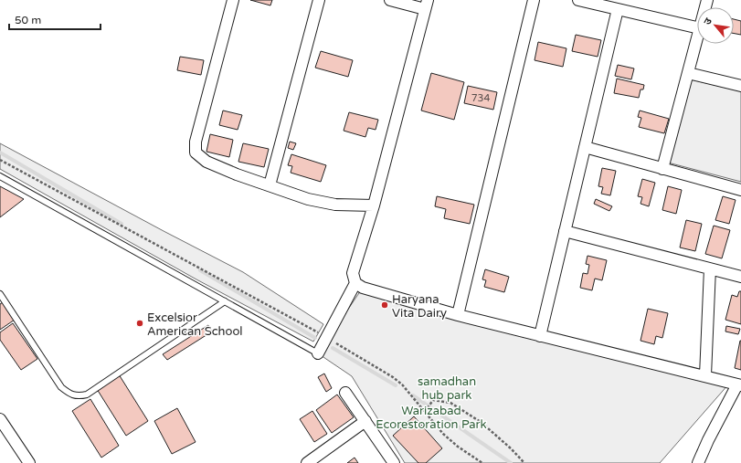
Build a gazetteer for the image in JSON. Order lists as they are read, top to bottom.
{
  "parks": ["samadhan hub park", "Warizabad Ecorestoration Park"],
  "places": ["Haryana Vita Dairy", "Excelsior American School"],
  "house_numbers": ["734"],
  "scale_bar": "50 m",
  "north": "top left"
}
